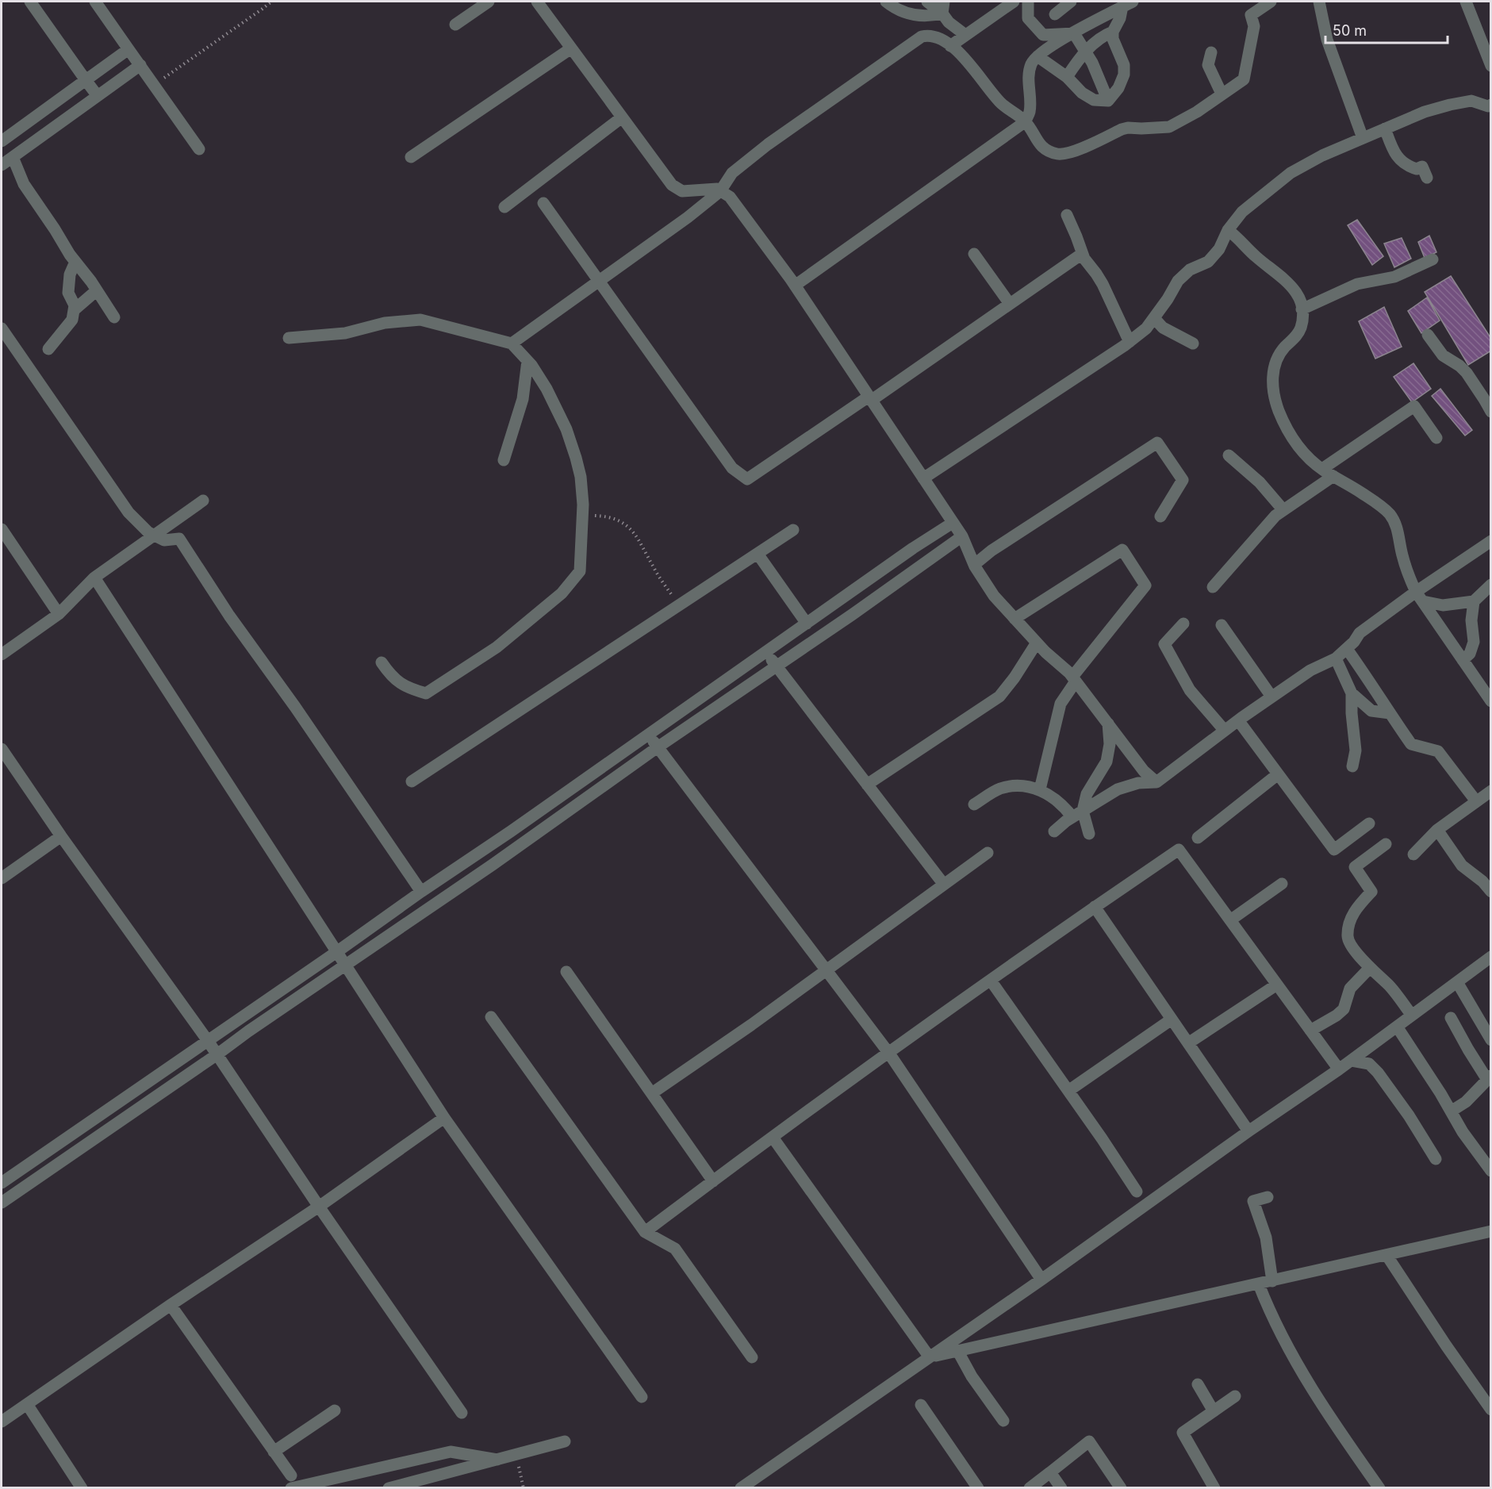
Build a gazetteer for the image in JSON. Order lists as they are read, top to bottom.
{
  "scale_bar": "50 m"
}
